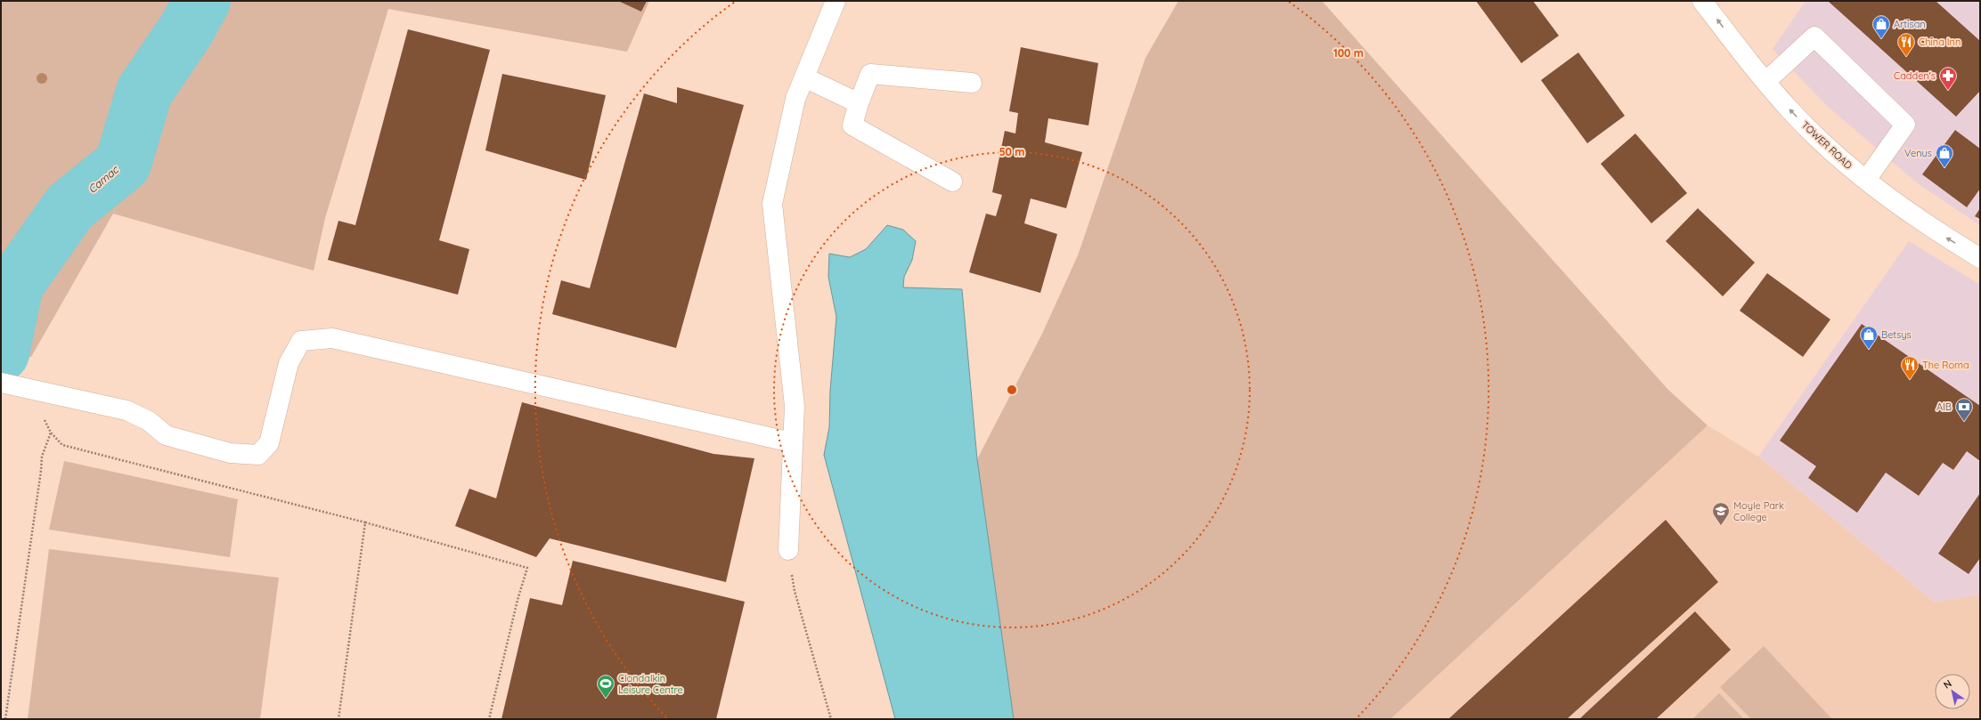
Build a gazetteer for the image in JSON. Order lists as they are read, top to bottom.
{
  "streets": {
    "street": ["TOWER ROAD"]
  },
  "one_way": ["TOWER ROAD"],
  "water": ["Camac"],
  "places": {
    "shop": ["Artisan", "Venus", "Betsys"],
    "restaurant": ["China Inn", "The Roma"],
    "pharmacy": ["Cadden's"],
    "bank": ["AIB"],
    "school or university": ["Moyle Park College"],
    "sports": ["Clondalkin Leisure Centre"]
  },
  "north": "top left",
  "rings": ["100 m", "50 m"]
}
